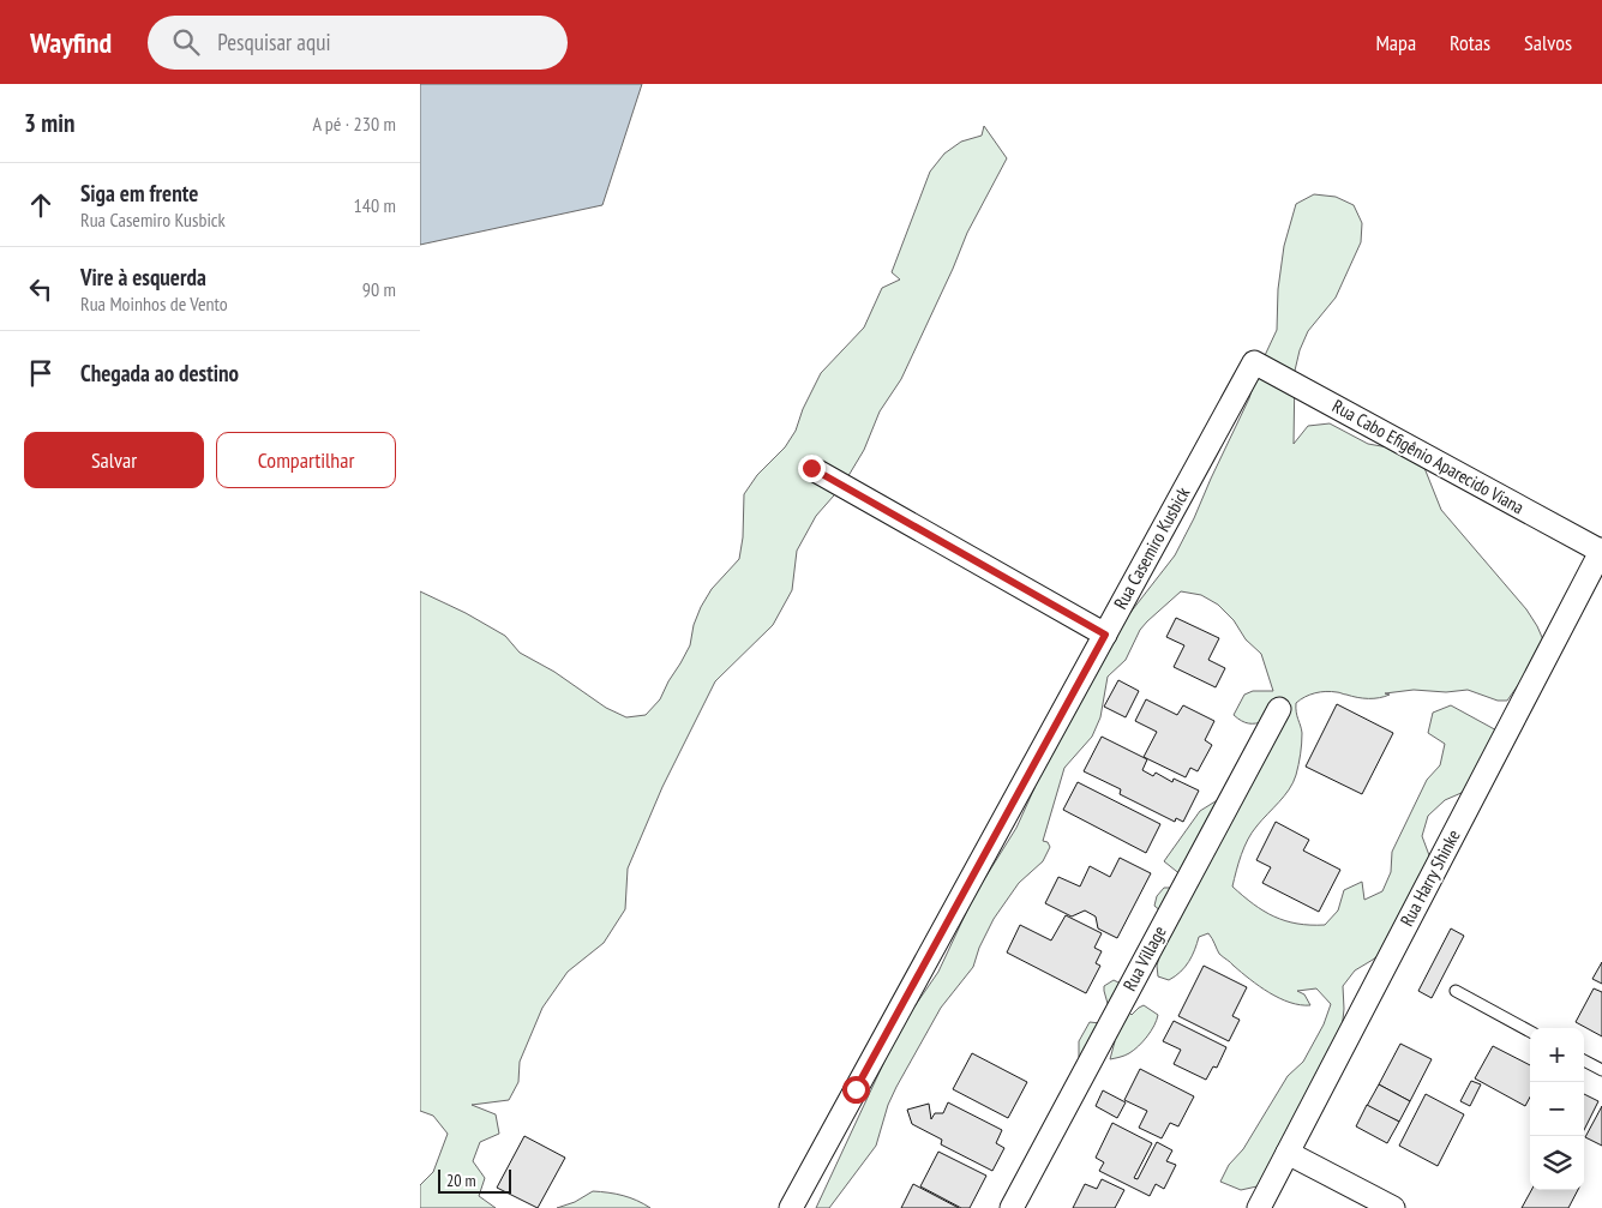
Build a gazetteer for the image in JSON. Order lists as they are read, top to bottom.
{
  "streets": {
    "street": [
      "Rua Cabo Efigênio Aparecido Viana",
      "Rua Casemiro Kusbick",
      "Rua Harry Shinke",
      "Rua Village"
    ]
  },
  "crossings": [
    ["Rua Cabo Efigênio Aparecido Viana", "Rua Casemiro Kusbick"],
    ["Rua Cabo Efigênio Aparecido Viana", "Rua Harry Shinke"]
  ],
  "scale_bar": "20 m",
  "page": {
    "header": "Wayfind",
    "search": "Pesquisar aqui",
    "nav": ["Mapa", "Rotas", "Salvos"],
    "heading": ["3 min", "A pé · 230 m"],
    "list": [
      ["Siga em frente", "Rua Casemiro Kusbick", "140 m"],
      ["Vire à esquerda", "Rua Moinhos de Vento", "90 m"],
      "Chegada ao destino"
    ],
    "buttons": ["Salvar", "Compartilhar"],
    "map_buttons": ["+", "−"],
    "scale": "20 m"
  }
}
